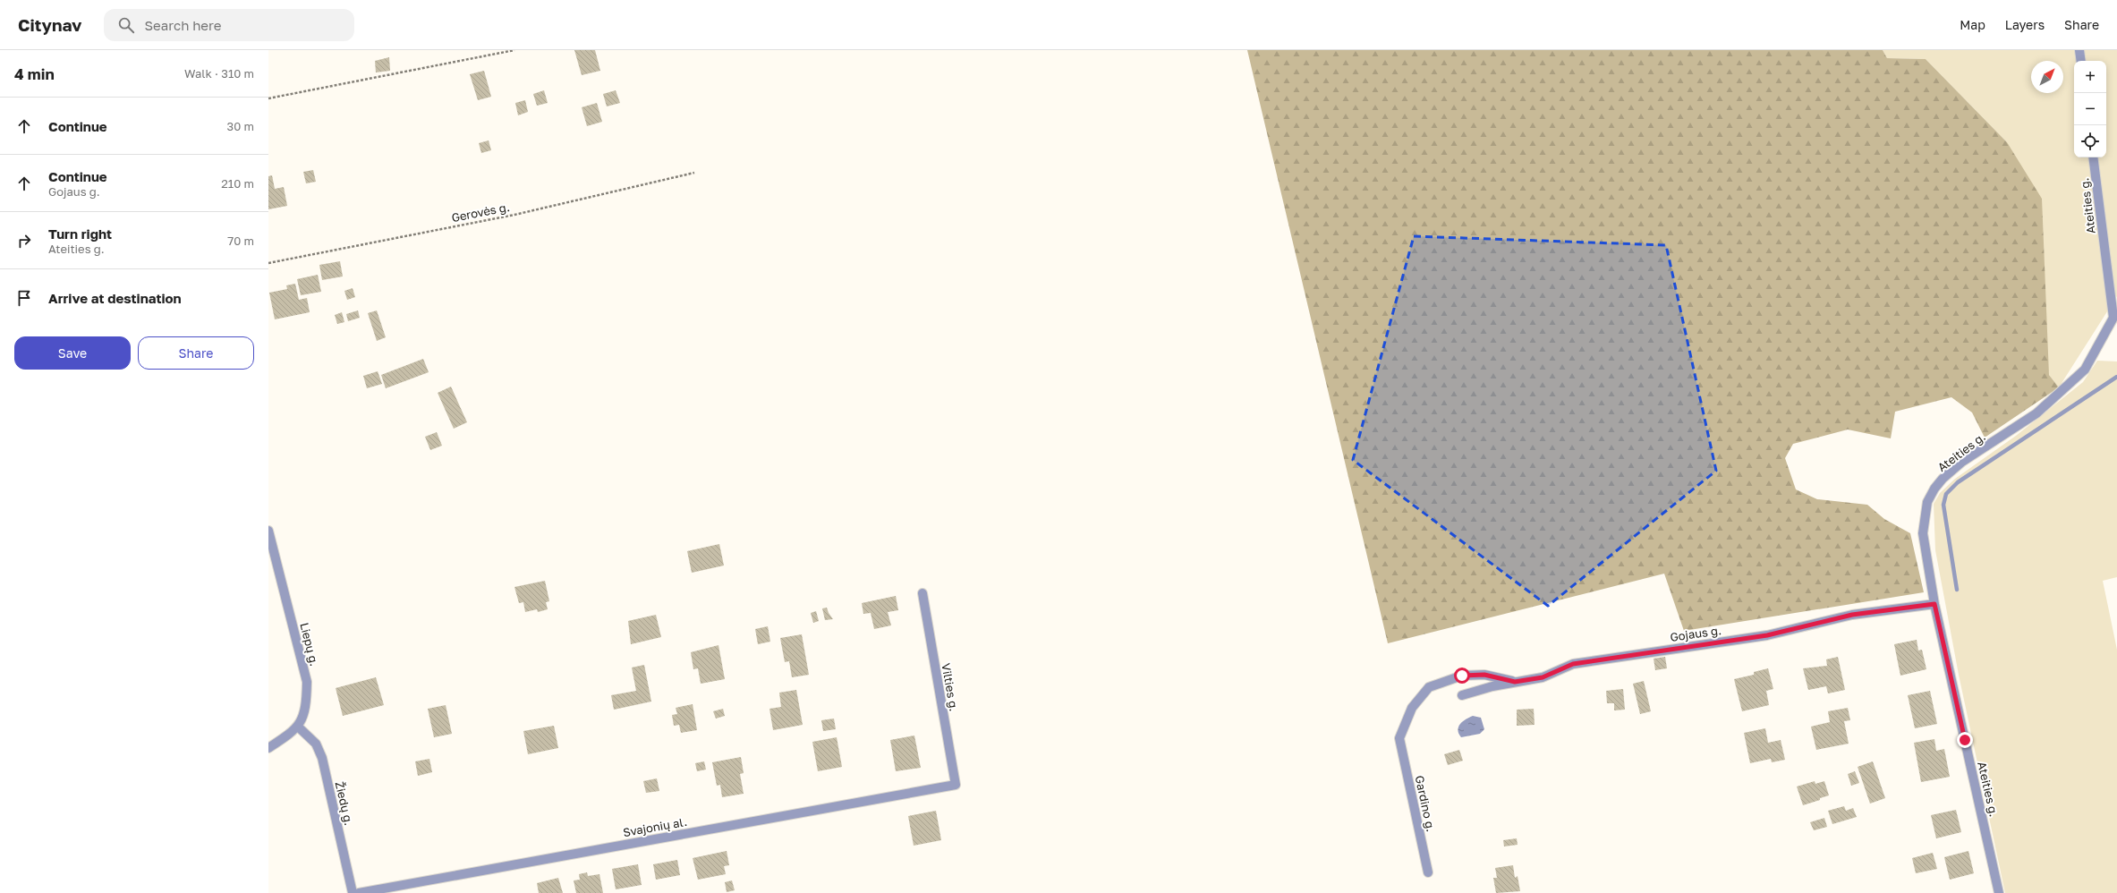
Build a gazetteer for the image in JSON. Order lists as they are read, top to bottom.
{
  "streets": {
    "street": [
      "Ateities g.",
      "Gojaus g.",
      "Liepų g.",
      "Vilties g.",
      "Žiedų g.",
      "Gardino g.",
      "Svajonių al."
    ],
    "path": ["Gerovės g."]
  },
  "crossings": [
    ["Ateities g.", "Gojaus g."],
    ["Gojaus g.", "Gardino g."],
    ["Liepų g.", "Žiedų g."],
    ["Vilties g.", "Svajonių al."]
  ],
  "north": "top right",
  "page": {
    "header": "Citynav",
    "search": "Search here",
    "nav": ["Map", "Layers", "Share"],
    "heading": ["4 min", "Walk · 310 m"],
    "map_buttons": ["+", "−"],
    "list": [
      ["Continue", "30 m"],
      ["Continue", "Gojaus g.", "210 m"],
      ["Turn right", "Ateities g.", "70 m"],
      "Arrive at destination"
    ],
    "buttons": ["Save", "Share"]
  }
}
